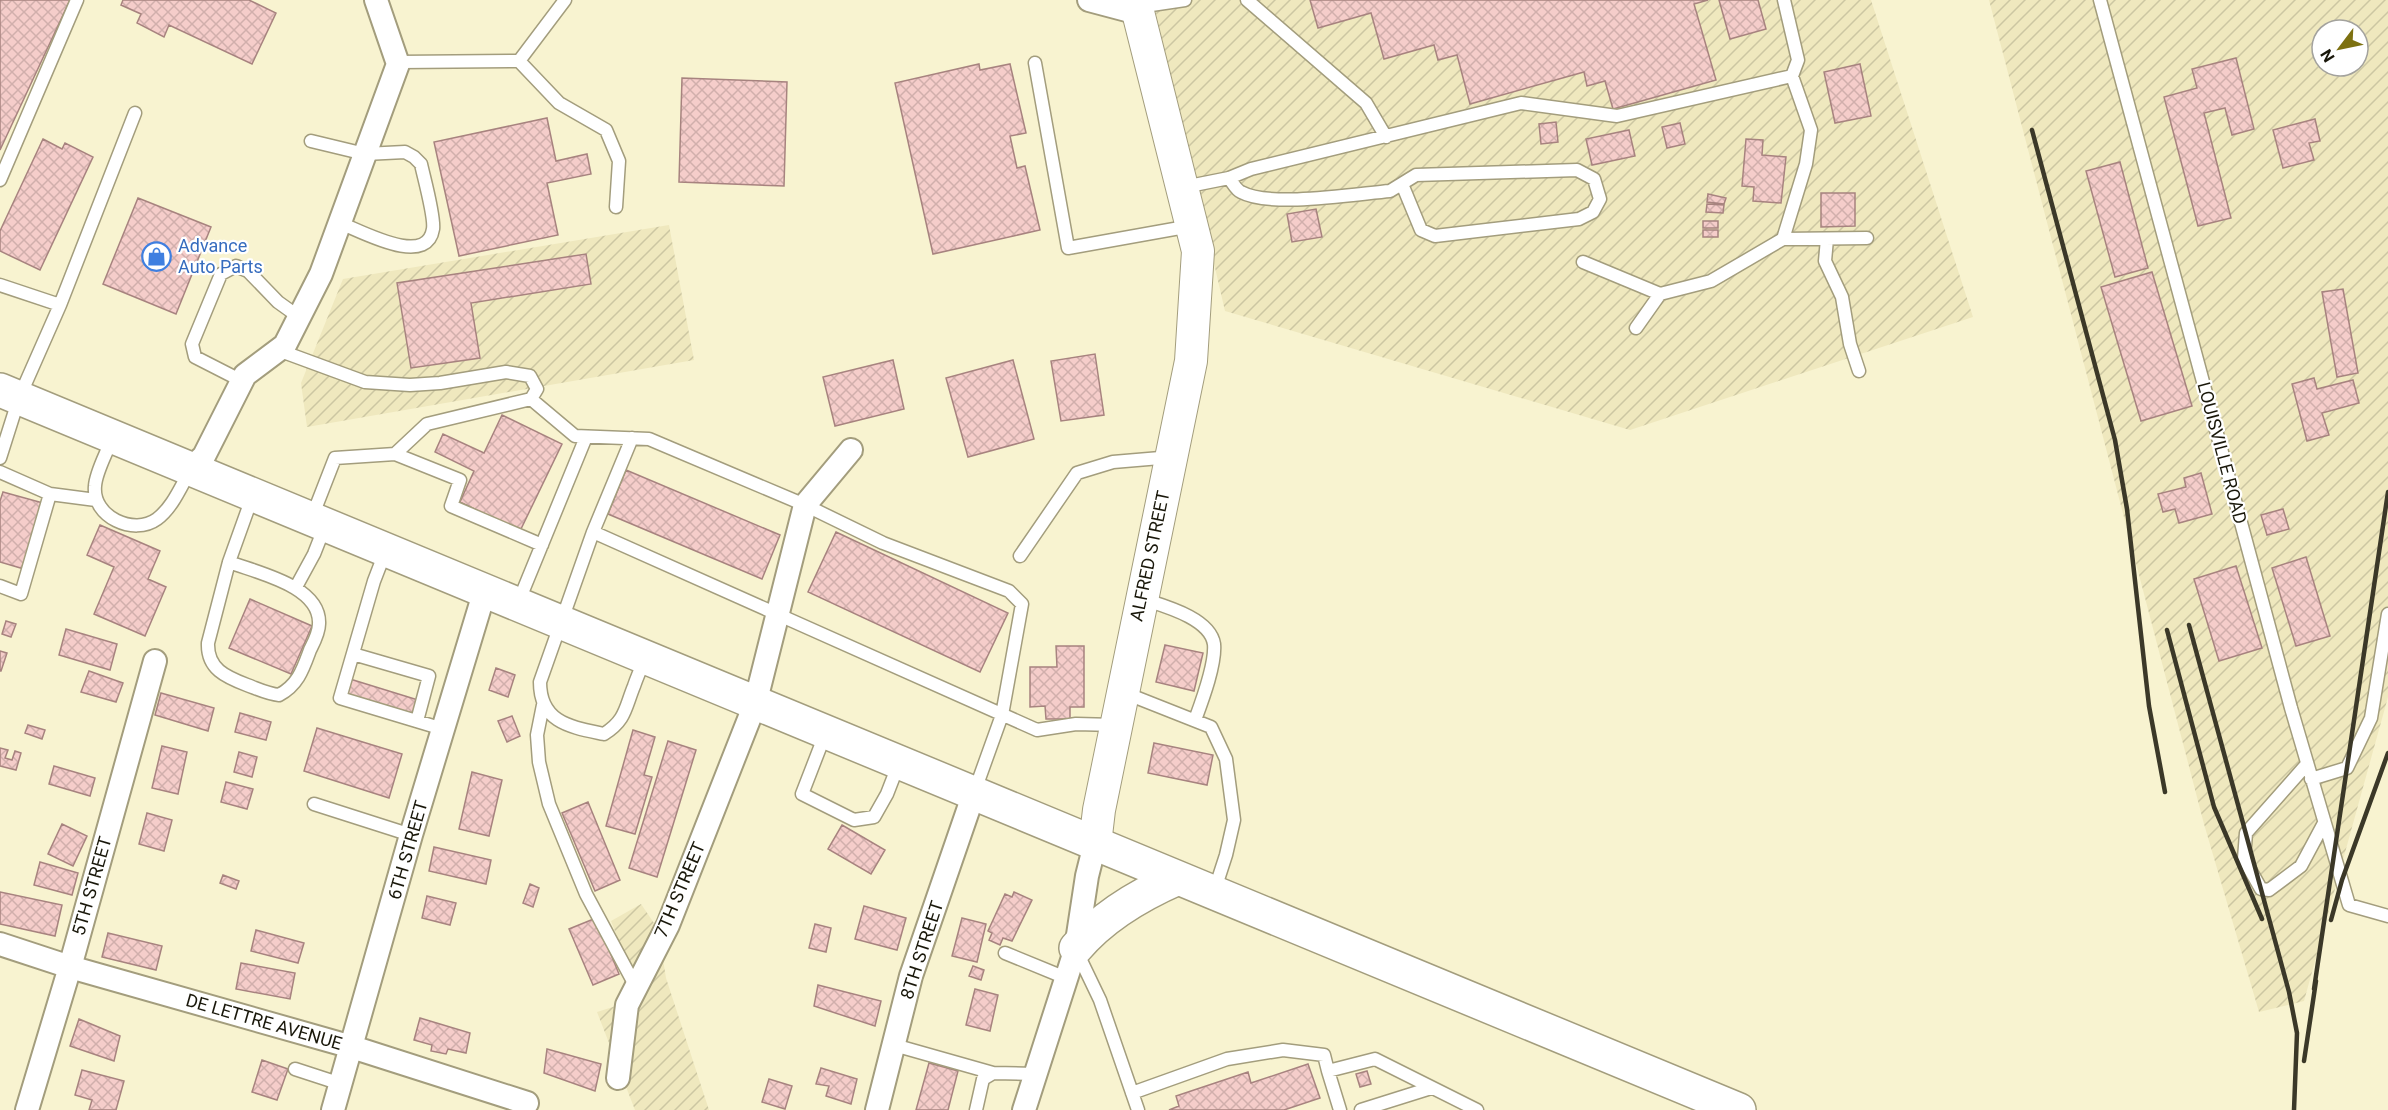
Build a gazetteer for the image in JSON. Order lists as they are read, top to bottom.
{
  "streets": {
    "main road": ["ALFRED STREET"],
    "street": [
      "6TH STREET",
      "5TH STREET",
      "7TH STREET",
      "8TH STREET",
      "DE LETTRE AVENUE"
    ],
    "lane": ["LOUISVILLE ROAD"]
  },
  "crossings": [
    ["6TH STREET", "DE LETTRE AVENUE"],
    ["5TH STREET", "DE LETTRE AVENUE"]
  ],
  "places": {
    "shop": ["Advance Auto Parts"]
  },
  "north": "bottom left"
}
